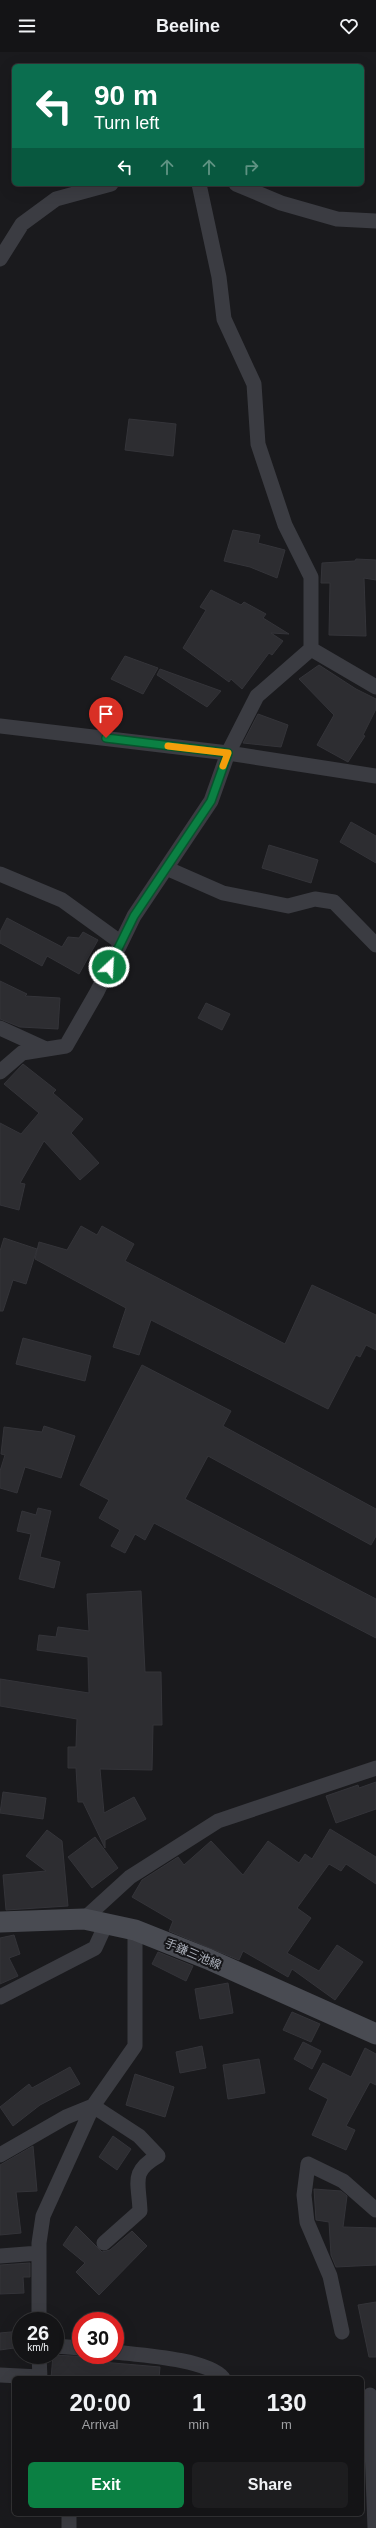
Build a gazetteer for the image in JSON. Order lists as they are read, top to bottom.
{
  "streets": {
    "main road": ["手鎌三池線"]
  },
  "page": {
    "header": "Beeline",
    "turn": ["90 m", "Turn left"],
    "speed": "26 km/h",
    "limit": "30",
    "eta": [
      "20:00",
      "Arrival",
      "1",
      "min",
      "130",
      "m"
    ],
    "buttons": ["Exit", "Share"]
  }
}
